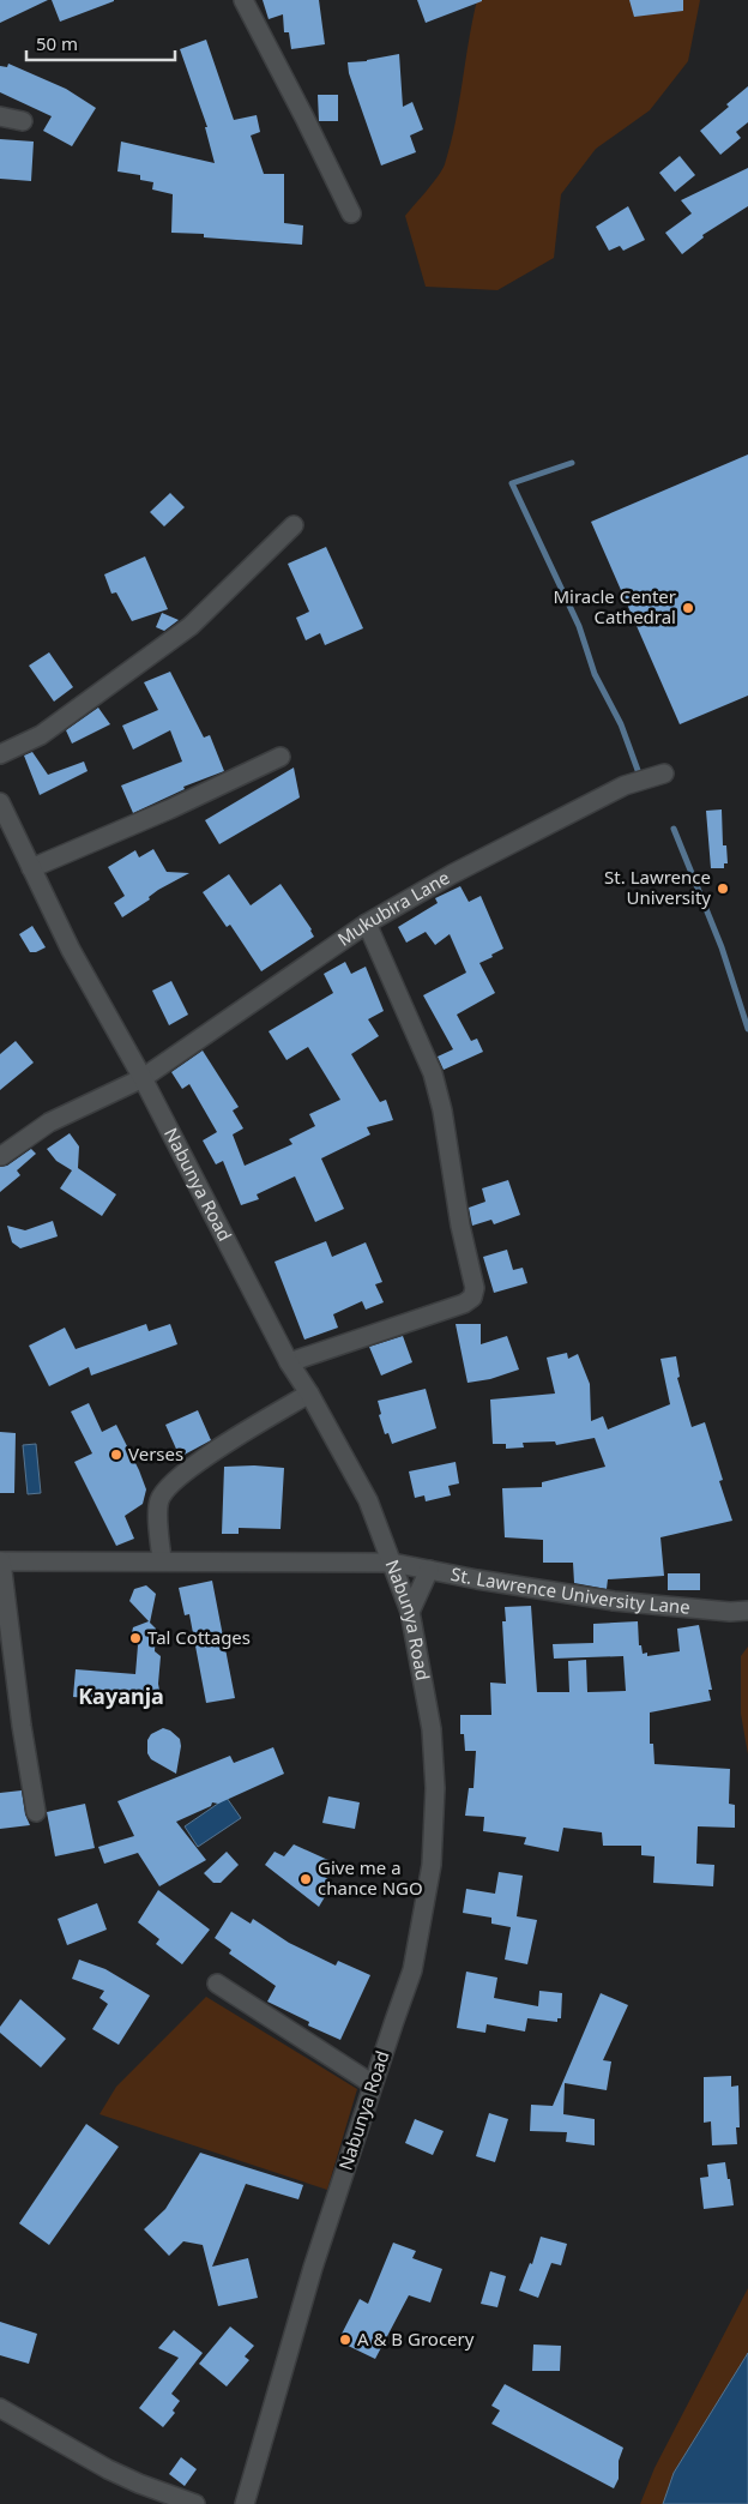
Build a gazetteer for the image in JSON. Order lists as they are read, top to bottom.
{
  "streets": {
    "street": ["Mukubira Lane", "Nabunya Road", "St. Lawrence University Lane"]
  },
  "crossings": [
    ["Mukubira Lane", "Nabunya Road"],
    ["Nabunya Road", "St. Lawrence University Lane"]
  ],
  "districts": ["Kayanja"],
  "places": [
    "Miracle Center Cathedral",
    "St. Lawrence University",
    "Verses",
    "Tal Cottages",
    "Give me a chance NGO",
    "A & B Grocery"
  ],
  "scale_bar": "50 m"
}
